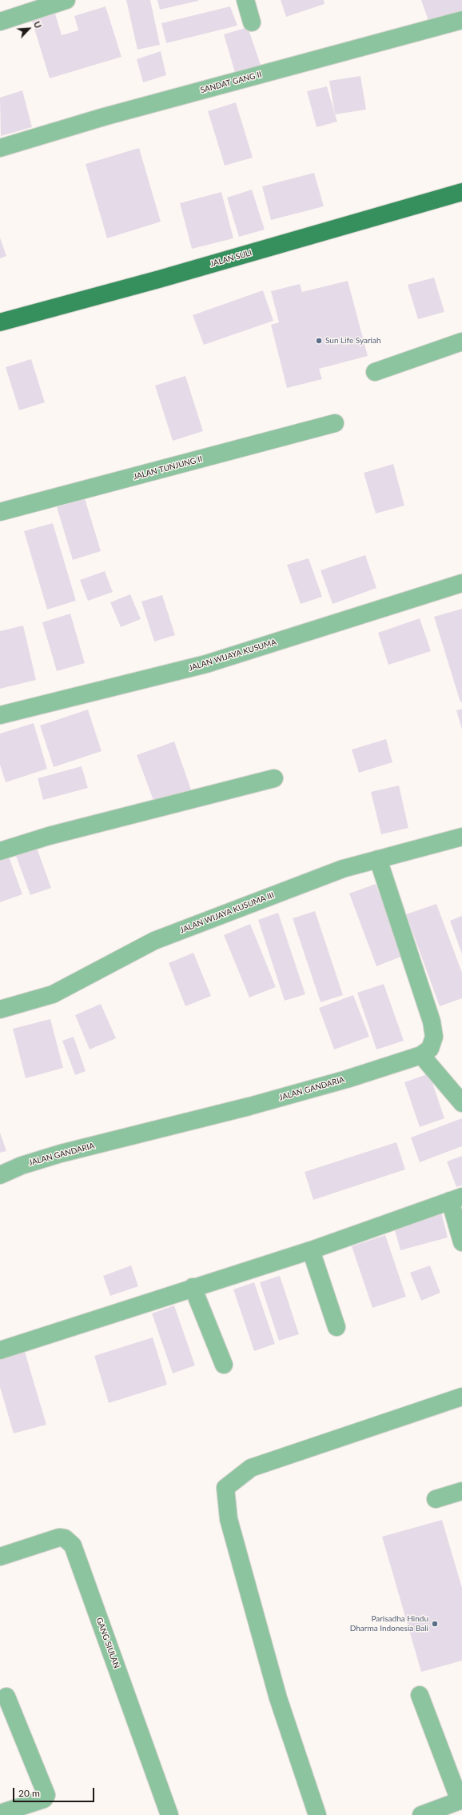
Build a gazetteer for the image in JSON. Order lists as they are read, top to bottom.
{
  "streets": {
    "main road": ["JALAN SULI"],
    "street": [
      "SANDAT GANG II",
      "JALAN TUNJUNG II",
      "JALAN WIJAYA KUSUMA",
      "JALAN WIJAYA KUSUMA III",
      "JALAN GANDARIA",
      "GANG SIULAN"
    ]
  },
  "places": ["Sun Life Syariah", "Parisadha Hindu Dharma Indonesia Bali"],
  "scale_bar": "20 m",
  "north": "top right"
}
